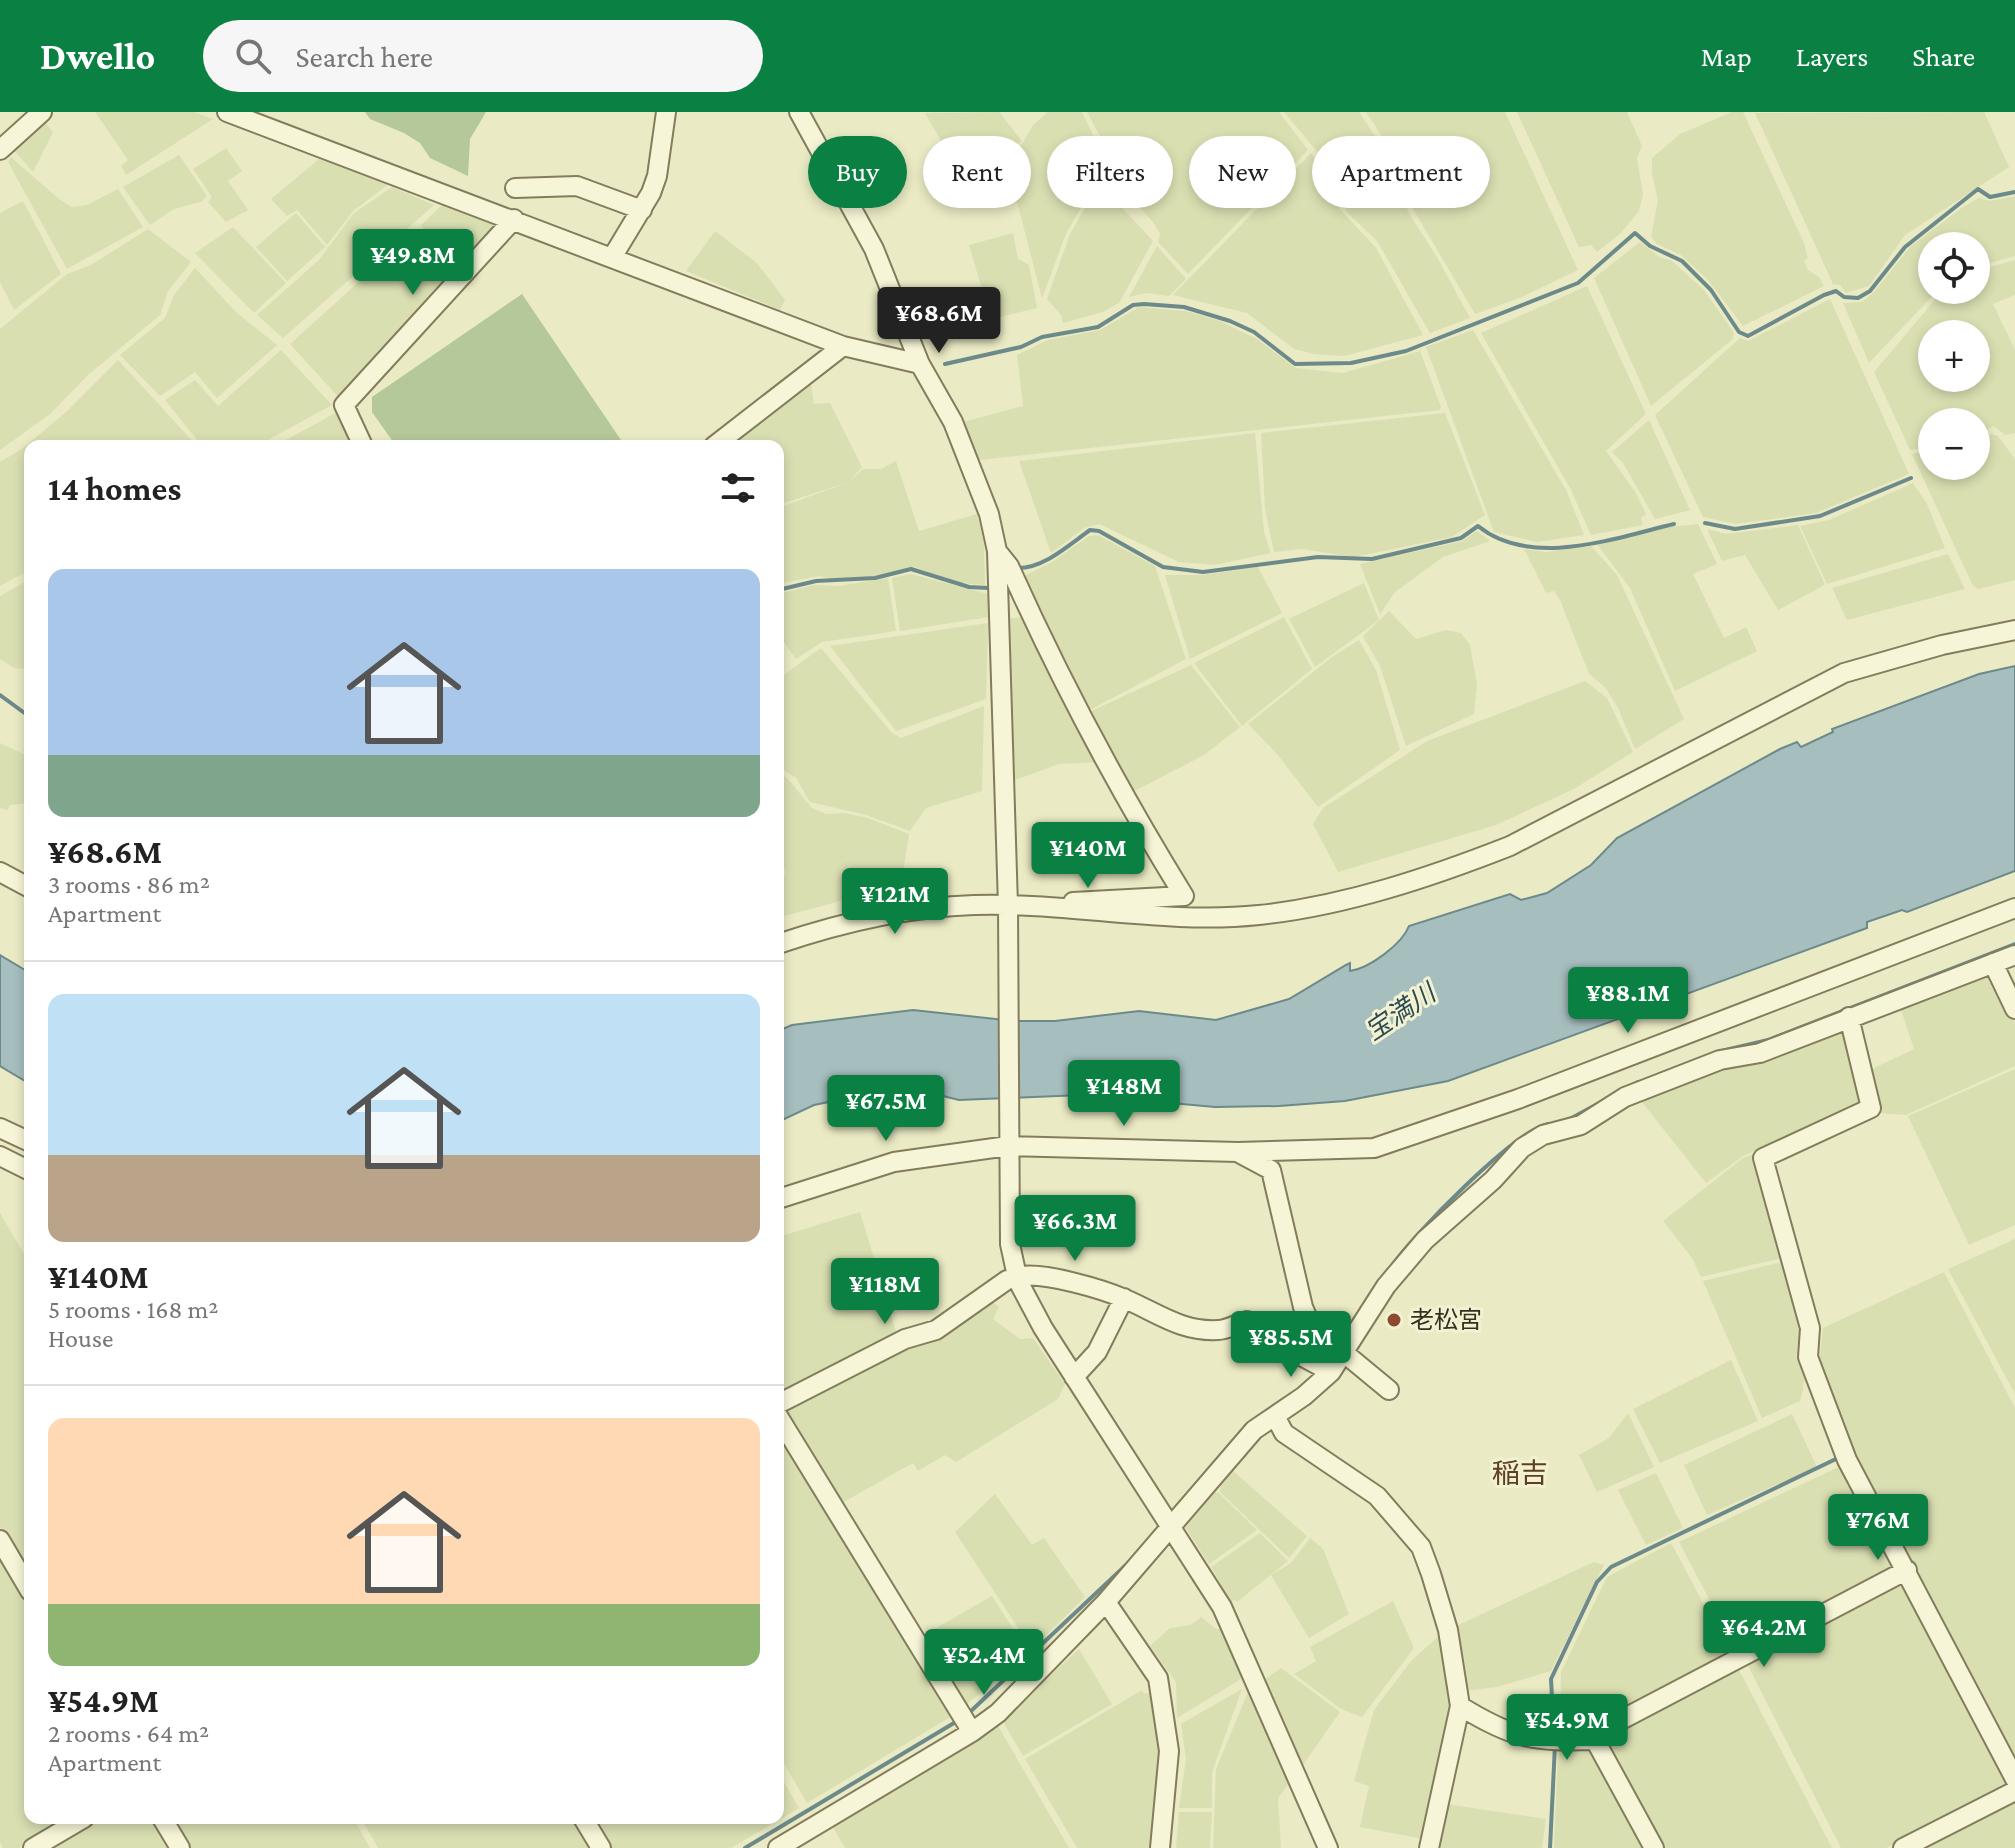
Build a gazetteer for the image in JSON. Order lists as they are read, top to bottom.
{
  "districts": ["稲吉"],
  "water": ["宝満川"],
  "places": ["老松宮"],
  "page": {
    "header": "Dwello",
    "search": "Search here",
    "nav": ["Map", "Layers", "Share"],
    "chip": [
      "Buy",
      "Rent",
      "Filters",
      "New",
      "Apartment"
    ],
    "price": [
      "¥49.8M",
      "¥68.6M",
      "¥140M",
      "¥121M",
      "¥88.1M",
      "¥148M",
      "¥67.5M",
      "¥66.3M",
      "¥118M",
      "¥85.5M",
      "¥76M",
      "¥64.2M",
      "¥52.4M",
      "¥54.9M"
    ],
    "map_buttons": ["+", "−"],
    "heading": "14 homes",
    "list": [
      {
        "name": "¥68.6M",
        "note": "3 rooms · 86 m² · Apartment"
      },
      {
        "name": "¥140M",
        "note": "5 rooms · 168 m² · House"
      },
      {
        "name": "¥54.9M",
        "note": "2 rooms · 64 m² · Apartment"
      }
    ]
  }
}
